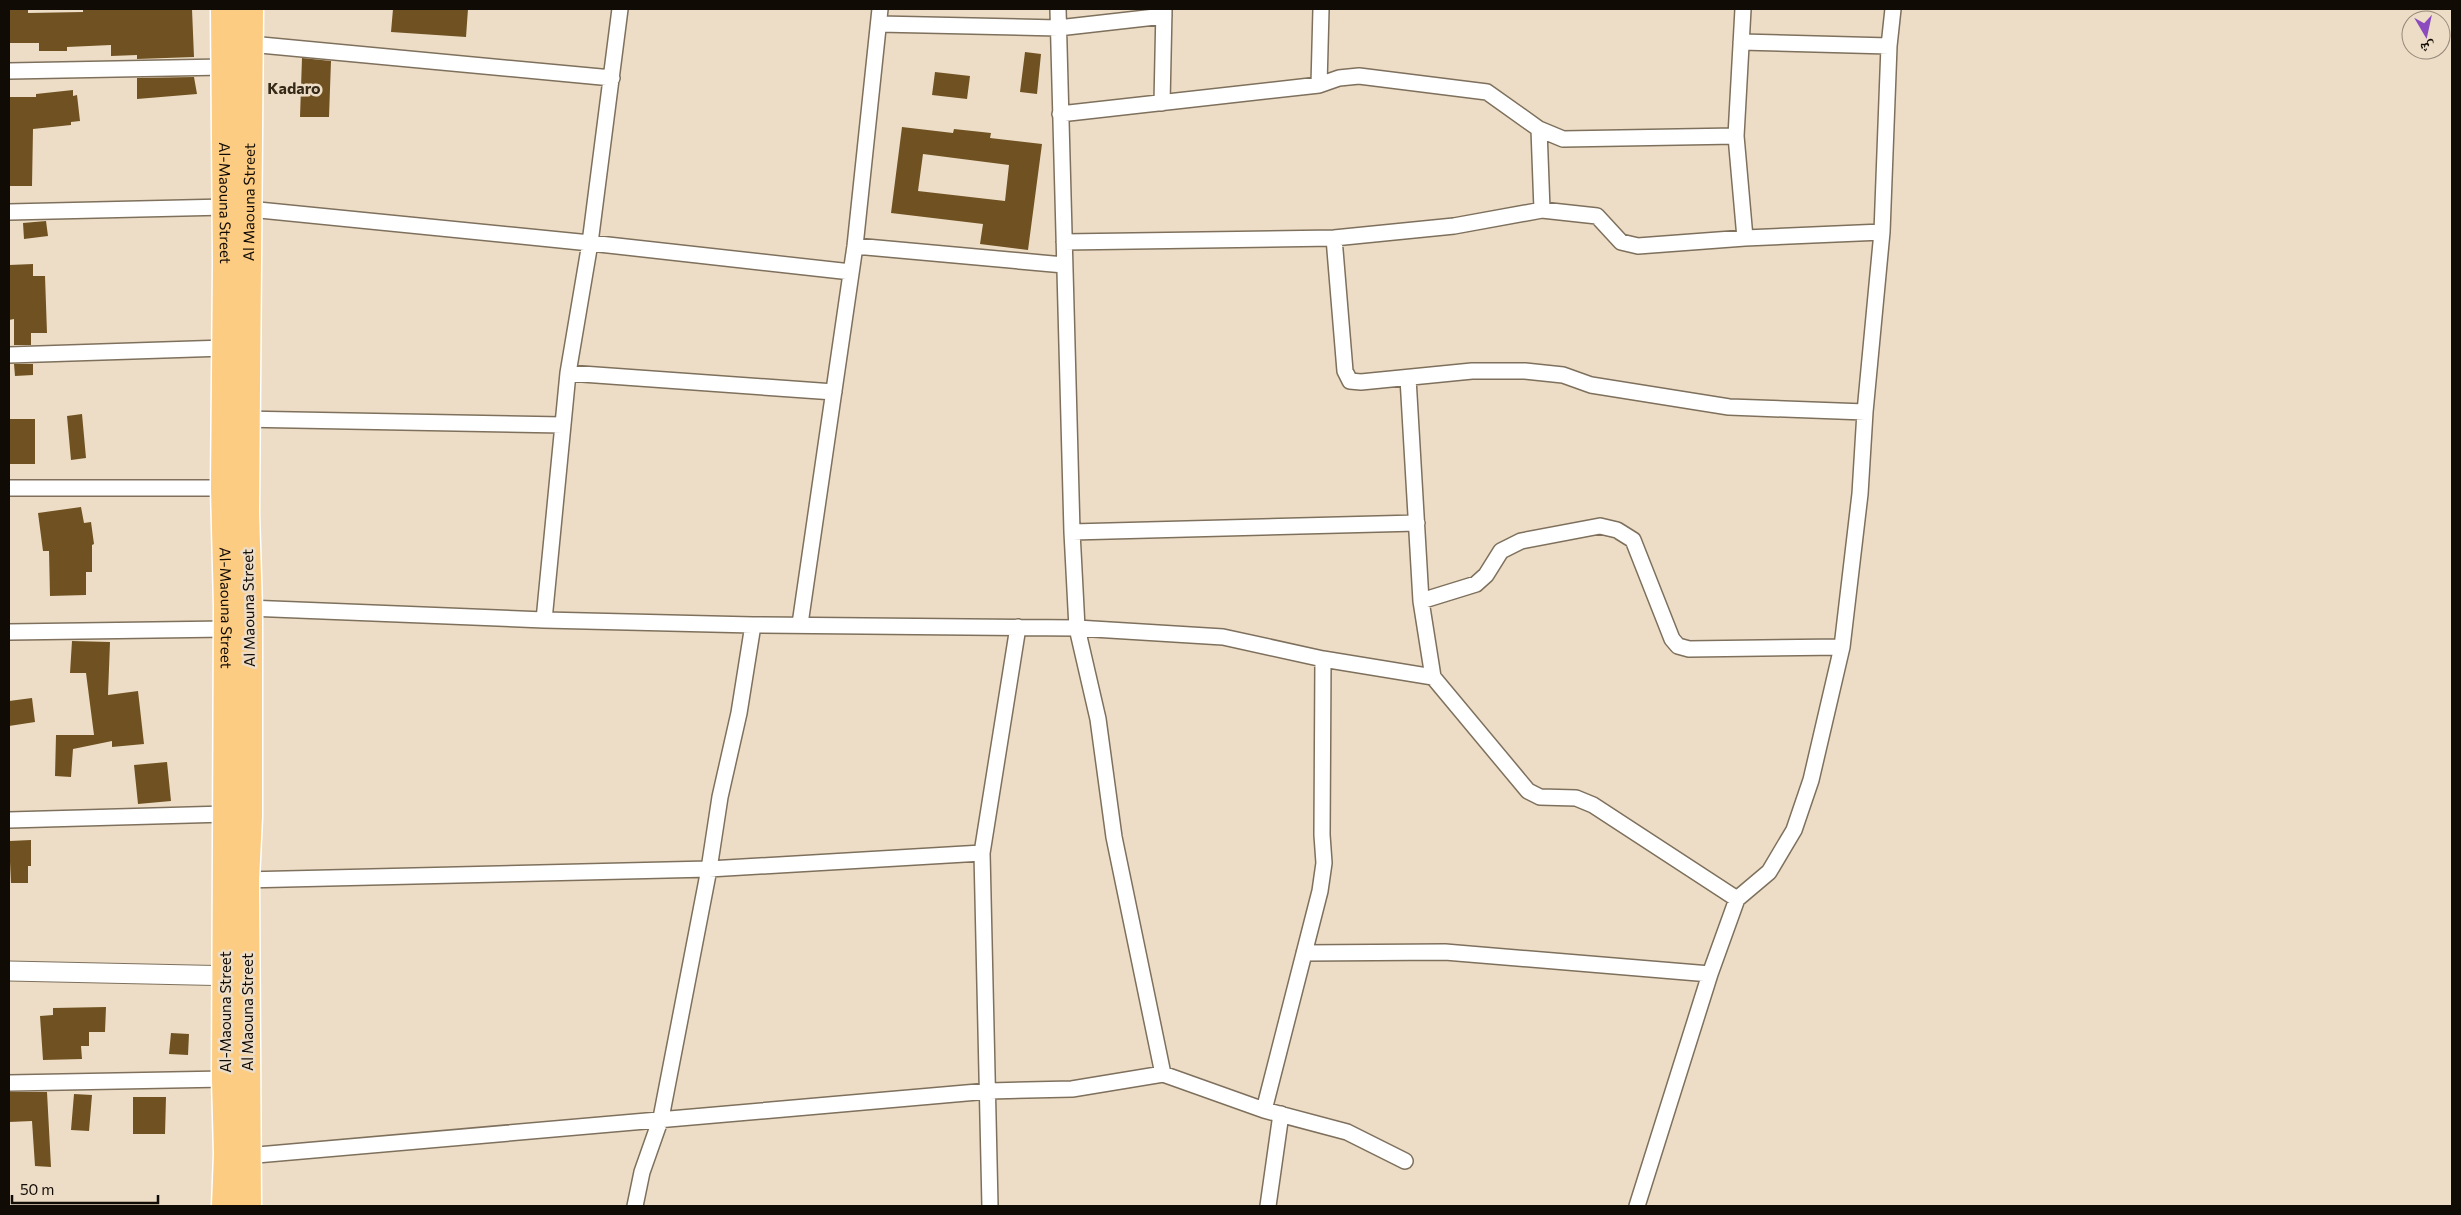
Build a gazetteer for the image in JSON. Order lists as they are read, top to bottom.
{
  "streets": {
    "highway": ["Al-Maouna Street", "Al Maouna Street"]
  },
  "crossings": [
    ["Al-Maouna Street", "Al Maouna Street"]
  ],
  "districts": ["Kadaro"],
  "scale_bar": "50 m",
  "north": "bottom"
}
